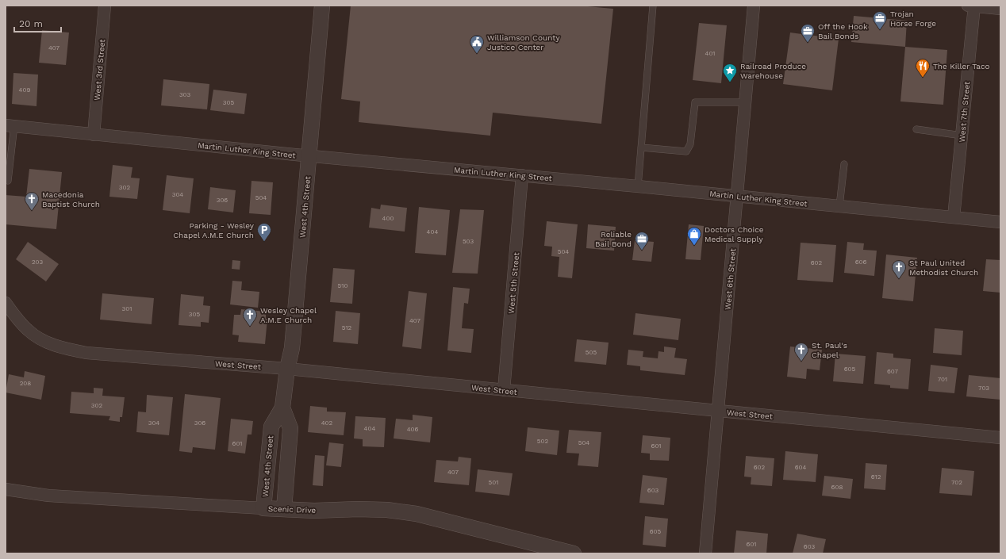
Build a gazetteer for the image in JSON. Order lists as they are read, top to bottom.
{
  "streets": {
    "street": [
      "West 3rd Street",
      "West 7th Street",
      "Martin Luther King Street",
      "West 4th Street",
      "West 6th Street",
      "West 5th Street",
      "West Street",
      "Scenic Drive"
    ]
  },
  "crossings": [
    ["West 3rd Street", "Martin Luther King Street"],
    ["West 7th Street", "Martin Luther King Street"],
    ["Martin Luther King Street", "West 4th Street"],
    ["Martin Luther King Street", "West 6th Street"],
    ["Martin Luther King Street", "West 5th Street"],
    ["West 4th Street", "West Street"],
    ["West 4th Street", "Scenic Drive"],
    ["West 6th Street", "West Street"],
    ["West 5th Street", "West Street"]
  ],
  "places": {
    "office": ["Trojan Horse Forge", "Off the Hook Bail Bonds", "Reliable Bail Bond"],
    "public building": ["Williamson County Justice Center"],
    "restaurant": ["The Killer Taco"],
    "place": ["Railroad Produce Warehouse"],
    "church": [
      "Macedonia Baptist Church",
      "St Paul United Methodist Church",
      "Wesley Chapel A.M.E Church",
      "St. Paul's Chapel"
    ],
    "parking": ["Parking - Wesley Chapel A.M.E Church"],
    "shop": ["Doctors Choice Medical Supply"]
  },
  "house_numbers": [
    "407",
    "401",
    "409",
    "303",
    "305",
    "302",
    "304",
    "504",
    "306",
    "400",
    "404",
    "503",
    "504",
    "203",
    "606",
    "602",
    "510",
    "301",
    "305",
    "407",
    "512",
    "505",
    "605",
    "607",
    "701",
    "208",
    "703",
    "302",
    "304",
    "306",
    "402",
    "404",
    "406",
    "502",
    "504",
    "601",
    "601",
    "602",
    "604",
    "407",
    "612",
    "501",
    "702",
    "608",
    "603",
    "605",
    "601",
    "603"
  ],
  "scale_bar": "20 m"
}
